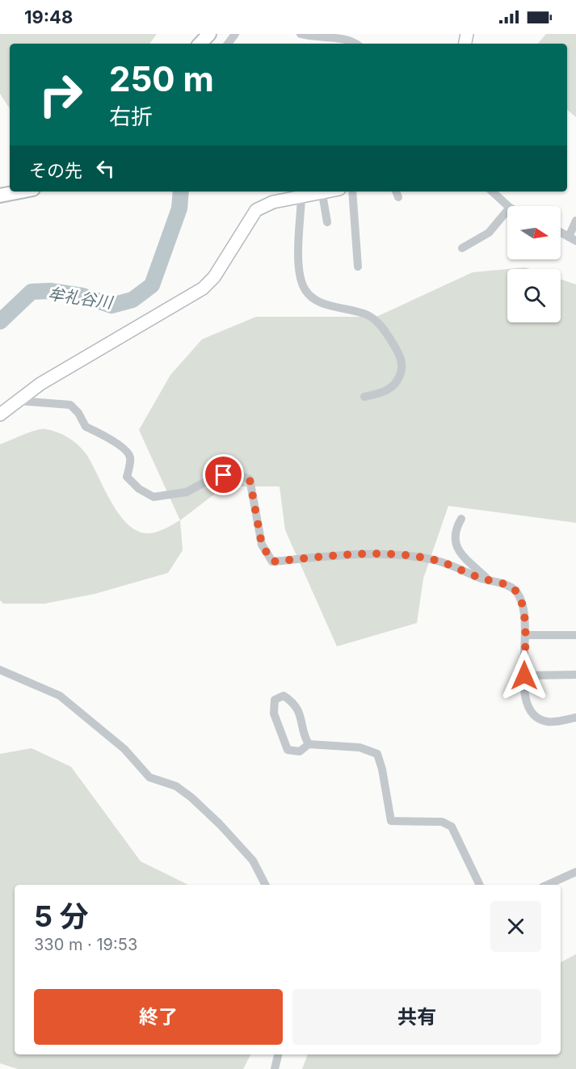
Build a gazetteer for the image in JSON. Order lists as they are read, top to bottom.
{
  "water": ["牟礼谷川"],
  "north": "right",
  "page": {
    "status": "19:48",
    "turn": ["250 m", "右折"],
    "then": "その先",
    "heading": ["5 分", "330 m · 19:53"],
    "buttons": ["終了", "共有"]
  }
}
